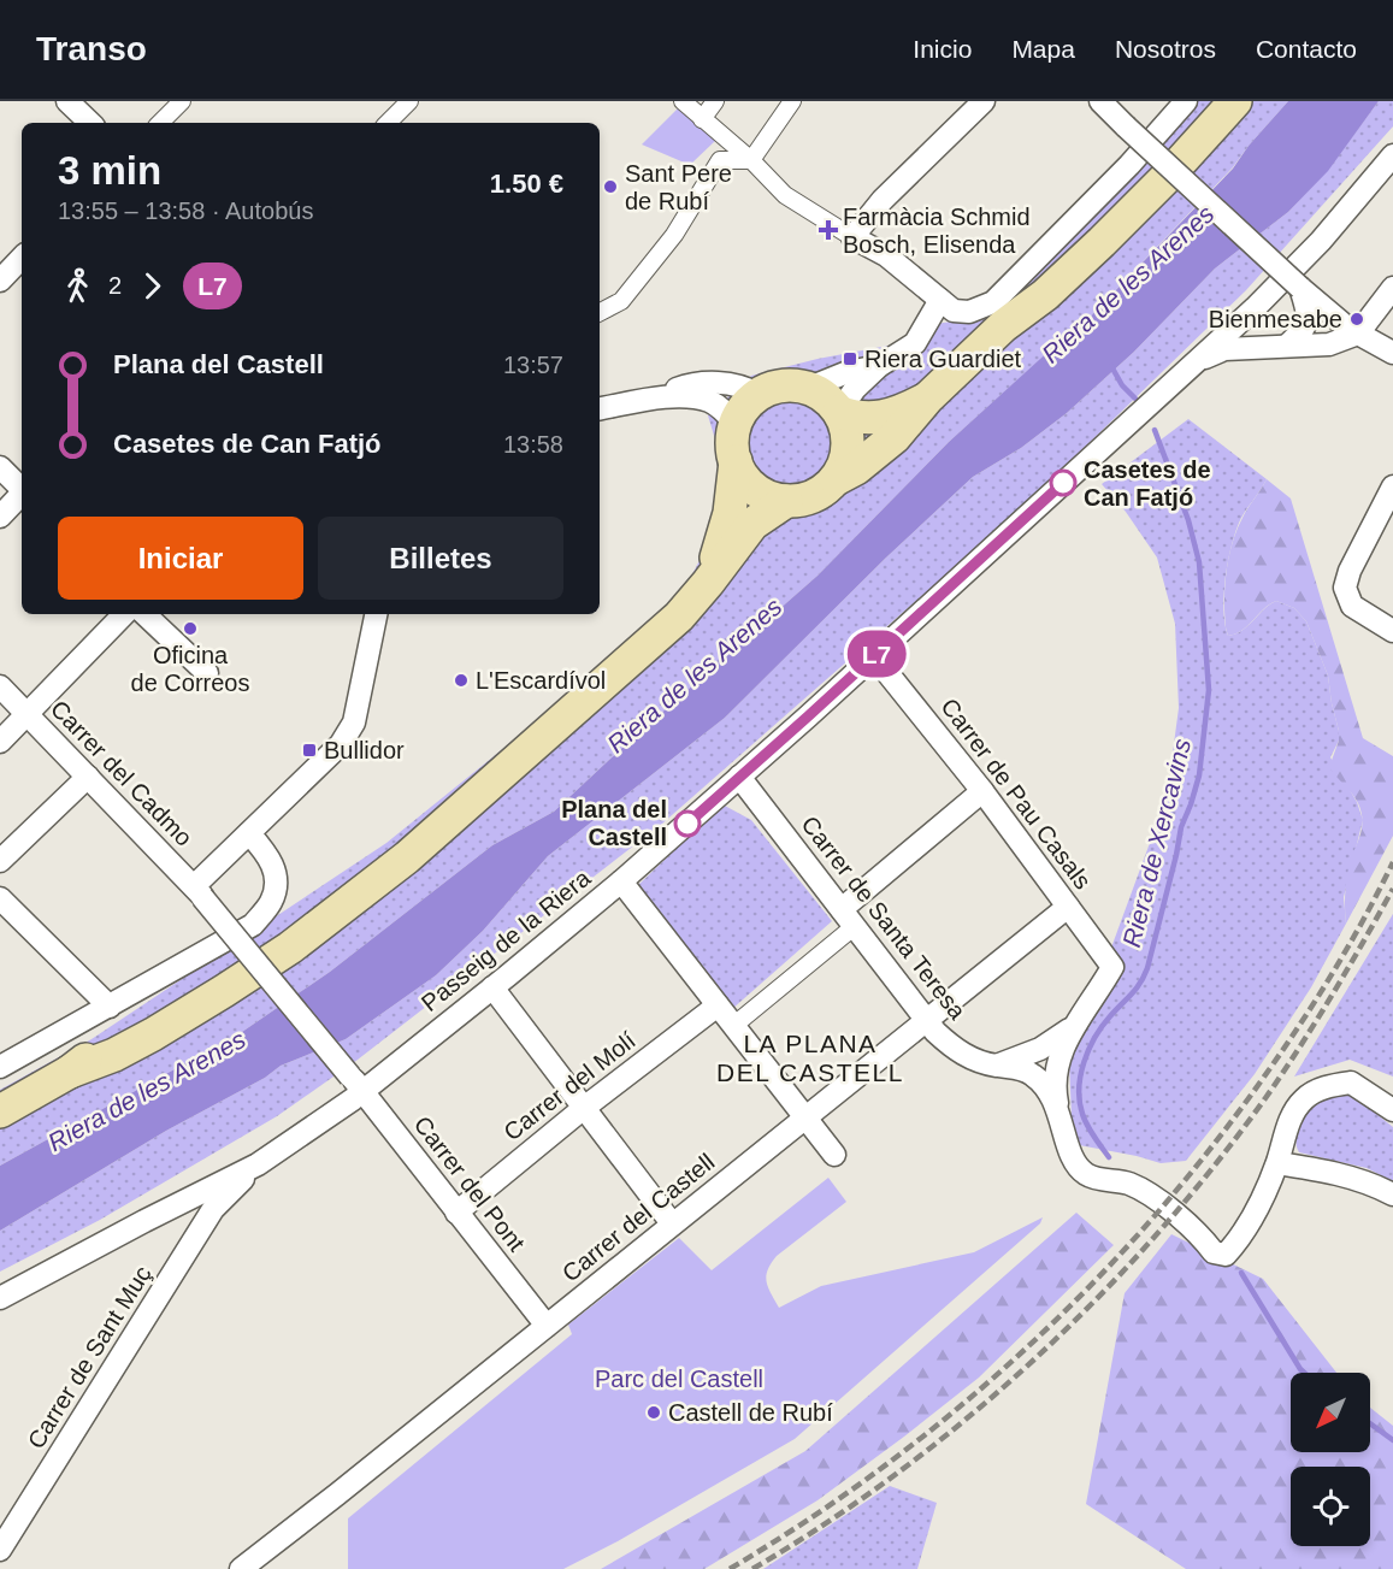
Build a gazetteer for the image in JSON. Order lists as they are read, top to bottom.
{
  "streets": {
    "street": [
      "Carrer del Cadmo",
      "Carrer de Pau Casals",
      "Carrer de Santa Teresa",
      "Passeig de la Riera",
      "Carrer del Molí",
      "Carrer del Pont",
      "Carrer del Castell",
      "Carrer de Sant Muç"
    ]
  },
  "crossings": [
    ["Carrer del Cadmo", "Passeig de la Riera"],
    ["Carrer del Cadmo", "Carrer del Pont"],
    ["Carrer de Pau Casals", "Passeig de la Riera"],
    ["Carrer de Pau Casals", "Carrer del Castell"],
    ["Carrer de Santa Teresa", "Passeig de la Riera"],
    ["Carrer de Santa Teresa", "Carrer del Castell"],
    ["Passeig de la Riera", "Carrer del Pont"],
    ["Passeig de la Riera", "Carrer de Sant Muç"],
    ["Carrer del Molí", "Carrer del Pont"],
    ["Carrer del Pont", "Carrer del Castell"]
  ],
  "districts": ["LA PLANA DEL CASTELL"],
  "water": ["Riera de les Arenes", "Riera de Xercavins"],
  "parks": ["Parc del Castell"],
  "places": {
    "other": [
      "Sant Pere de Rubí",
      "Bienmesabe",
      "Casetes de Can Fatjó",
      "Oficina de Correos",
      "L'Escardívol",
      "Plana del Castell",
      "Castell de Rubí"
    ],
    "health": ["Farmàcia Schmid Bosch, Elisenda"],
    "transit": ["Riera Guardiet", "Bullidor"]
  },
  "lines": ["bus line L7"],
  "north": "bottom left",
  "page": {
    "header": "Transo",
    "nav": [
      "Inicio",
      "Mapa",
      "Nosotros",
      "Contacto"
    ],
    "on_map": "L7",
    "heading": ["3 min", "13:55 – 13:58 · Autobús", "1.50 €"],
    "legs": ["2", "L7"],
    "list": [
      {
        "name": "Plana del Castell",
        "value": "13:57"
      },
      {
        "name": "Casetes de Can Fatjó",
        "value": "13:58"
      }
    ],
    "buttons": ["Iniciar", "Billetes"]
  }
}
